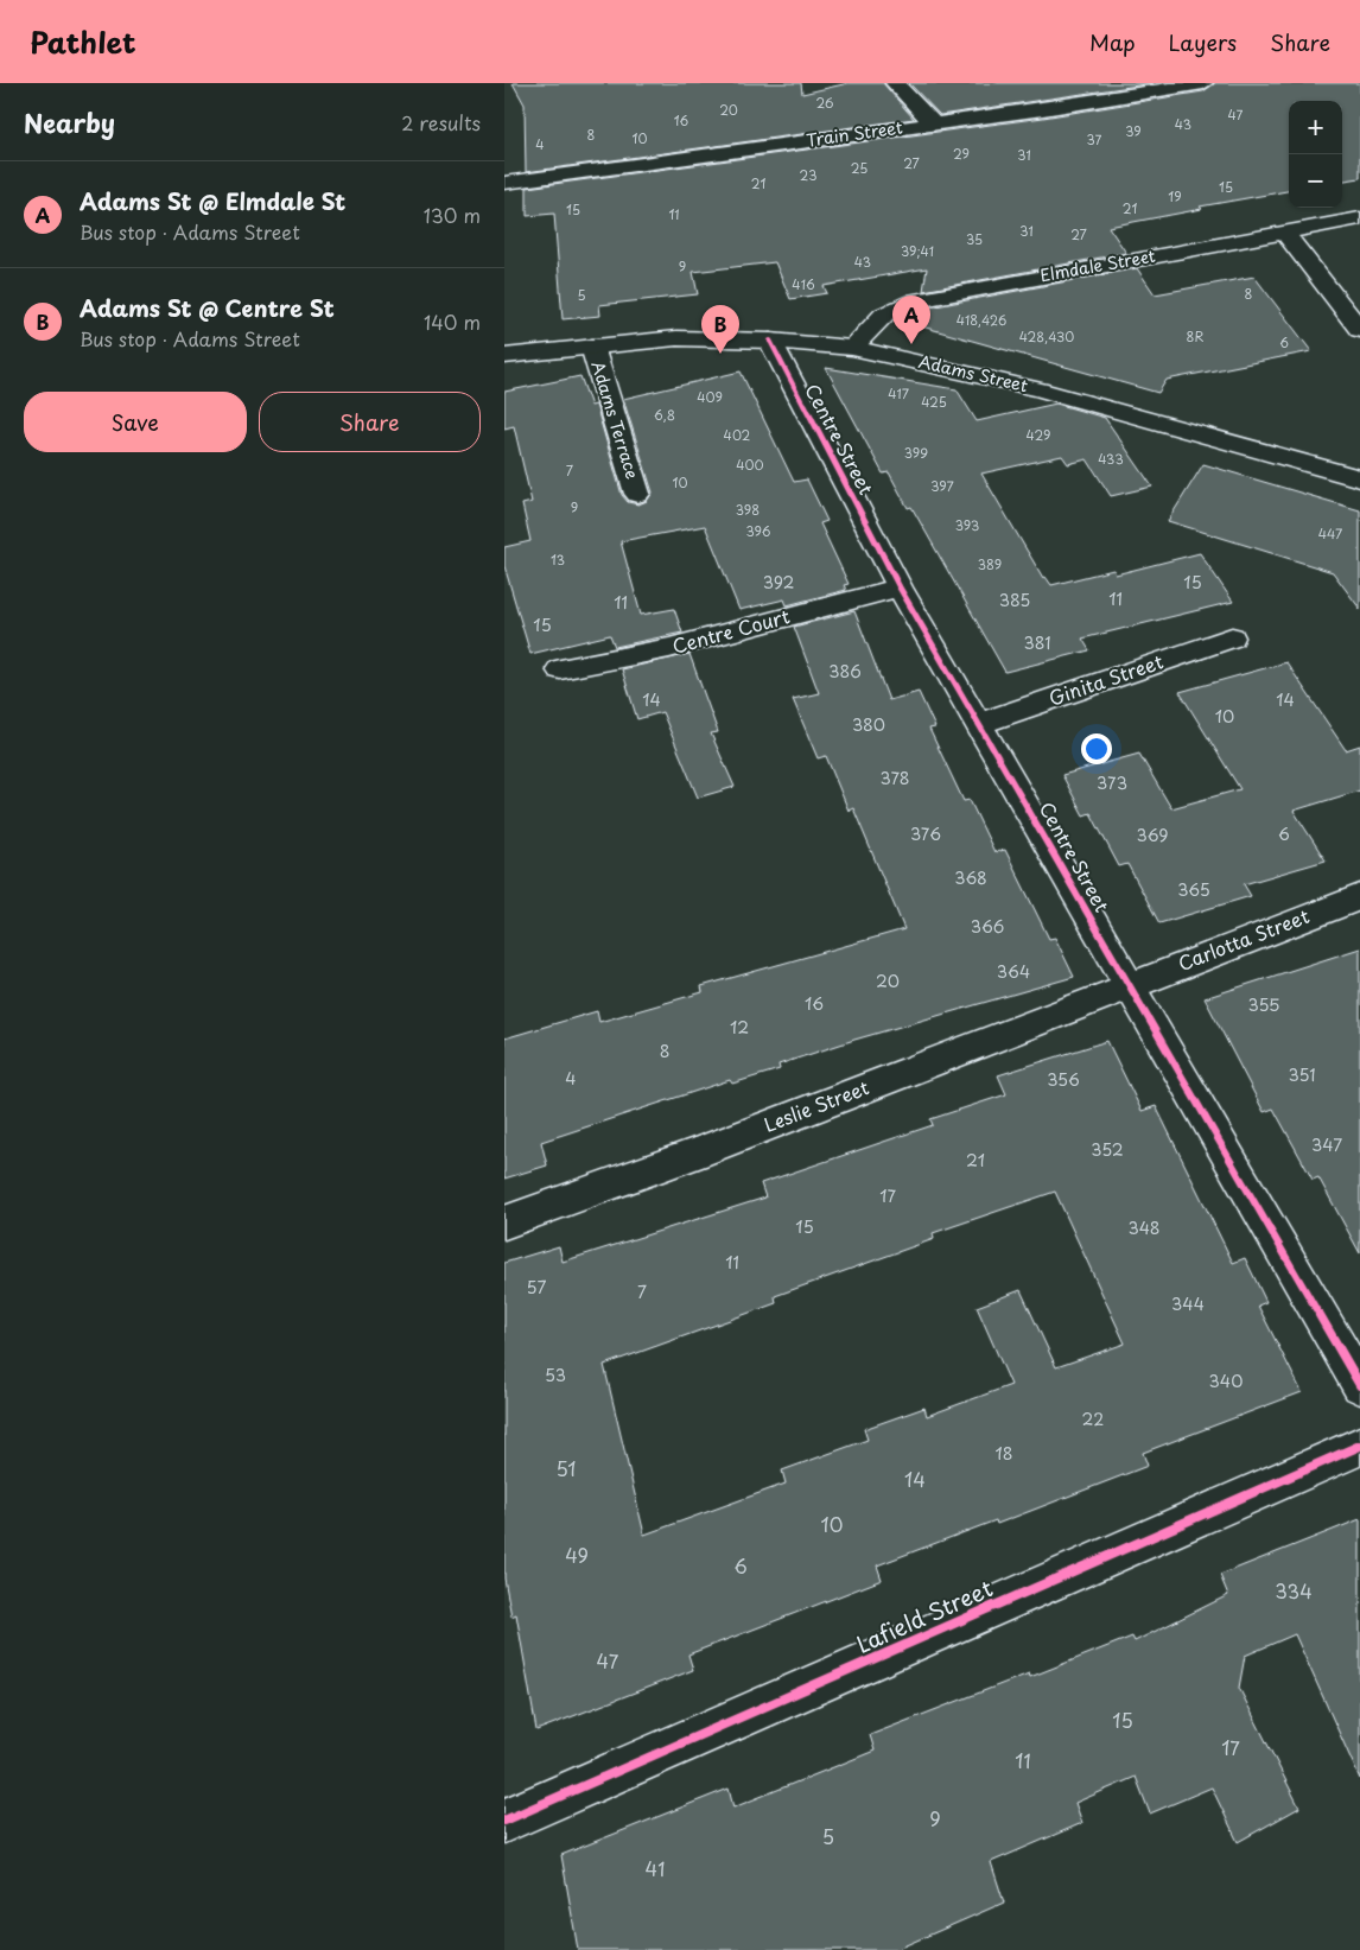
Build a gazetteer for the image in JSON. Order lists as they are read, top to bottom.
{
  "streets": {
    "street": [
      "Train Street",
      "Elmdale Street",
      "Adams Street",
      "Adams Terrace",
      "Centre Street",
      "Centre Court",
      "Ginita Street",
      "Carlotta Street",
      "Leslie Street",
      "Lafield Street"
    ]
  },
  "crossings": [
    ["Elmdale Street", "Adams Street"],
    ["Adams Street", "Adams Terrace"],
    ["Adams Street", "Centre Street"],
    ["Centre Street", "Centre Court"],
    ["Centre Street", "Ginita Street"],
    ["Centre Street", "Carlotta Street"],
    ["Centre Street", "Leslie Street"],
    ["Carlotta Street", "Leslie Street"]
  ],
  "house_numbers": [
    "26",
    "20",
    "47",
    "16",
    "43",
    "39",
    "8",
    "10",
    "37",
    "4",
    "29",
    "31",
    "27",
    "25",
    "23",
    "21",
    "15",
    "19",
    "21",
    "15",
    "11",
    "31",
    "27",
    "35",
    "39;41",
    "43",
    "9",
    "416",
    "8",
    "5",
    "418,426",
    "428,430",
    "8R",
    "6",
    "417",
    "409",
    "425",
    "6,8",
    "402",
    "429",
    "399",
    "433",
    "400",
    "7",
    "10",
    "397",
    "9",
    "398",
    "393",
    "396",
    "447",
    "13",
    "389",
    "392",
    "15",
    "11",
    "385",
    "11",
    "15",
    "381",
    "386",
    "14",
    "14",
    "10",
    "380",
    "378",
    "373",
    "376",
    "6",
    "369",
    "368",
    "365",
    "366",
    "364",
    "20",
    "16",
    "355",
    "12",
    "8",
    "351",
    "4",
    "356",
    "347",
    "352",
    "21",
    "17",
    "15",
    "348",
    "11",
    "57",
    "7",
    "344",
    "53",
    "340",
    "22",
    "18",
    "51",
    "14",
    "10",
    "49",
    "6",
    "334",
    "47",
    "15",
    "17",
    "11",
    "9",
    "5",
    "41"
  ],
  "page": {
    "header": "Pathlet",
    "nav": ["Map", "Layers", "Share"],
    "heading": ["Nearby", "2 results"],
    "map_buttons": ["+", "−"],
    "list": [
      {
        "mark": "A",
        "name": "Adams St @ Elmdale St",
        "note": "Bus stop · Adams Street",
        "value": "130 m"
      },
      {
        "mark": "B",
        "name": "Adams St @ Centre St",
        "note": "Bus stop · Adams Street",
        "value": "140 m"
      }
    ],
    "pins": ["A", "B"],
    "buttons": ["Save", "Share"]
  }
}
